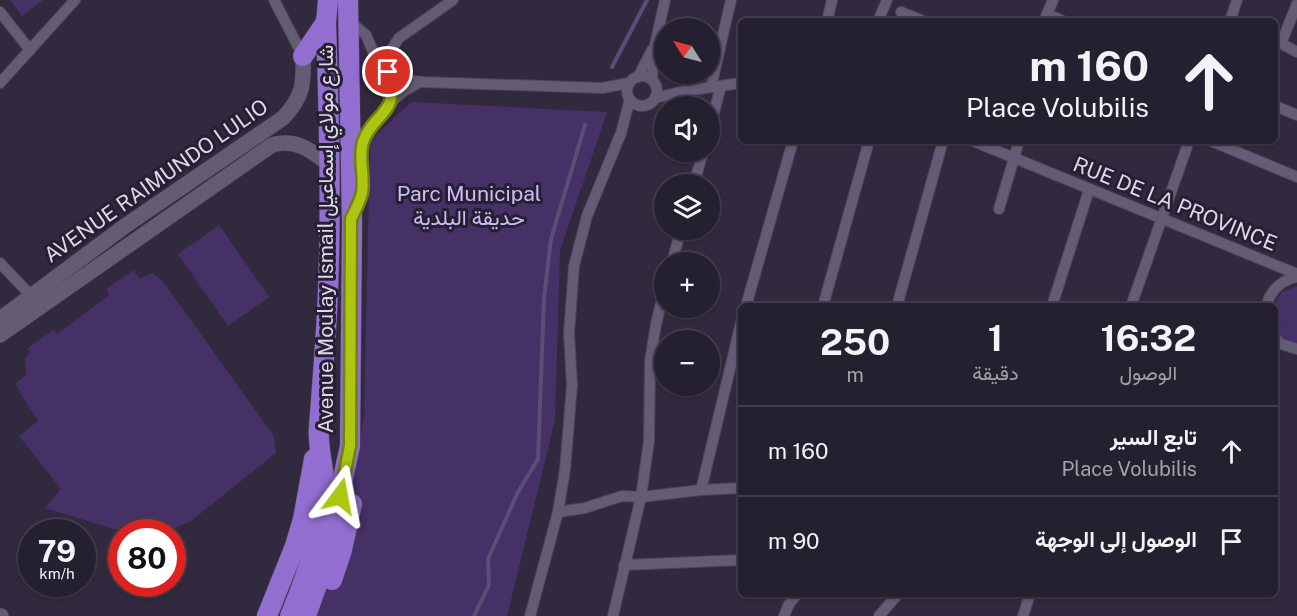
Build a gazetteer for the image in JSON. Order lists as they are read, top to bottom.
{
  "streets": {
    "highway": ["Avenue Moulay Ismail شارع مولاي إسماعيل"],
    "street": ["AVENUE RAIMUNDO LULIO", "RUE DE LA PROVINCE"]
  },
  "crossings": [
    ["AVENUE RAIMUNDO LULIO", "Avenue Moulay Ismail شارع مولاي إسماعيل"]
  ],
  "parks": ["Parc Municipal حديقة البلدية"],
  "north": "top left",
  "page": {
    "map_buttons": ["+", "−"],
    "turn": ["160 m", "Place Volubilis"],
    "eta": [
      "16:32",
      "الوصول",
      "1",
      "دقيقة",
      "250",
      "m"
    ],
    "list": [
      {
        "name": "تابع السير",
        "note": "Place Volubilis",
        "value": "160 m"
      },
      {
        "name": "الوصول إلى الوجهة",
        "value": "90 m"
      }
    ],
    "speed": "79 km/h",
    "limit": "80"
  }
}
